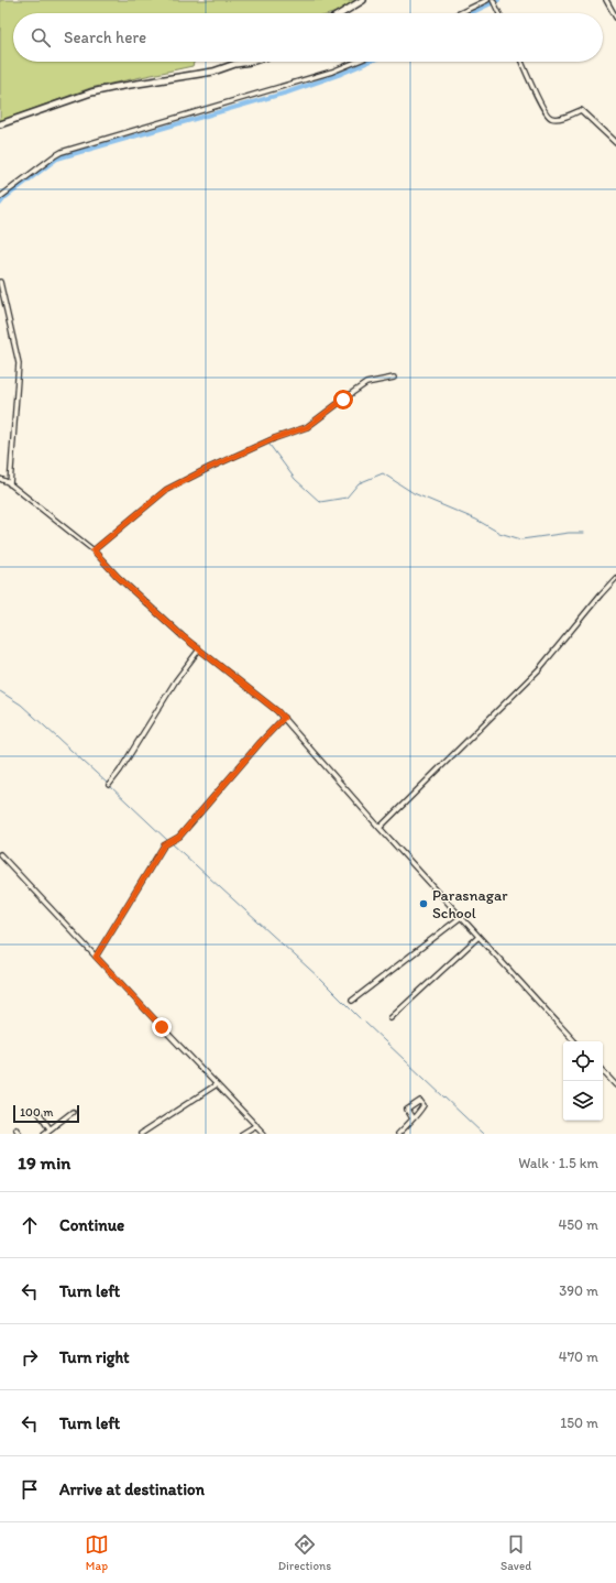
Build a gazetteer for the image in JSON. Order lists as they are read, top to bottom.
{
  "places": ["Parasnagar School"],
  "scale_bar": "100 m",
  "page": {
    "search": "Search here",
    "scale": "100 m",
    "heading": ["19 min", "Walk · 1.5 km"],
    "list": [
      ["Continue", "450 m"],
      ["Turn left", "390 m"],
      ["Turn right", "470 m"],
      ["Turn left", "150 m"],
      "Arrive at destination"
    ],
    "nav": ["Map", "Directions", "Saved"]
  }
}
